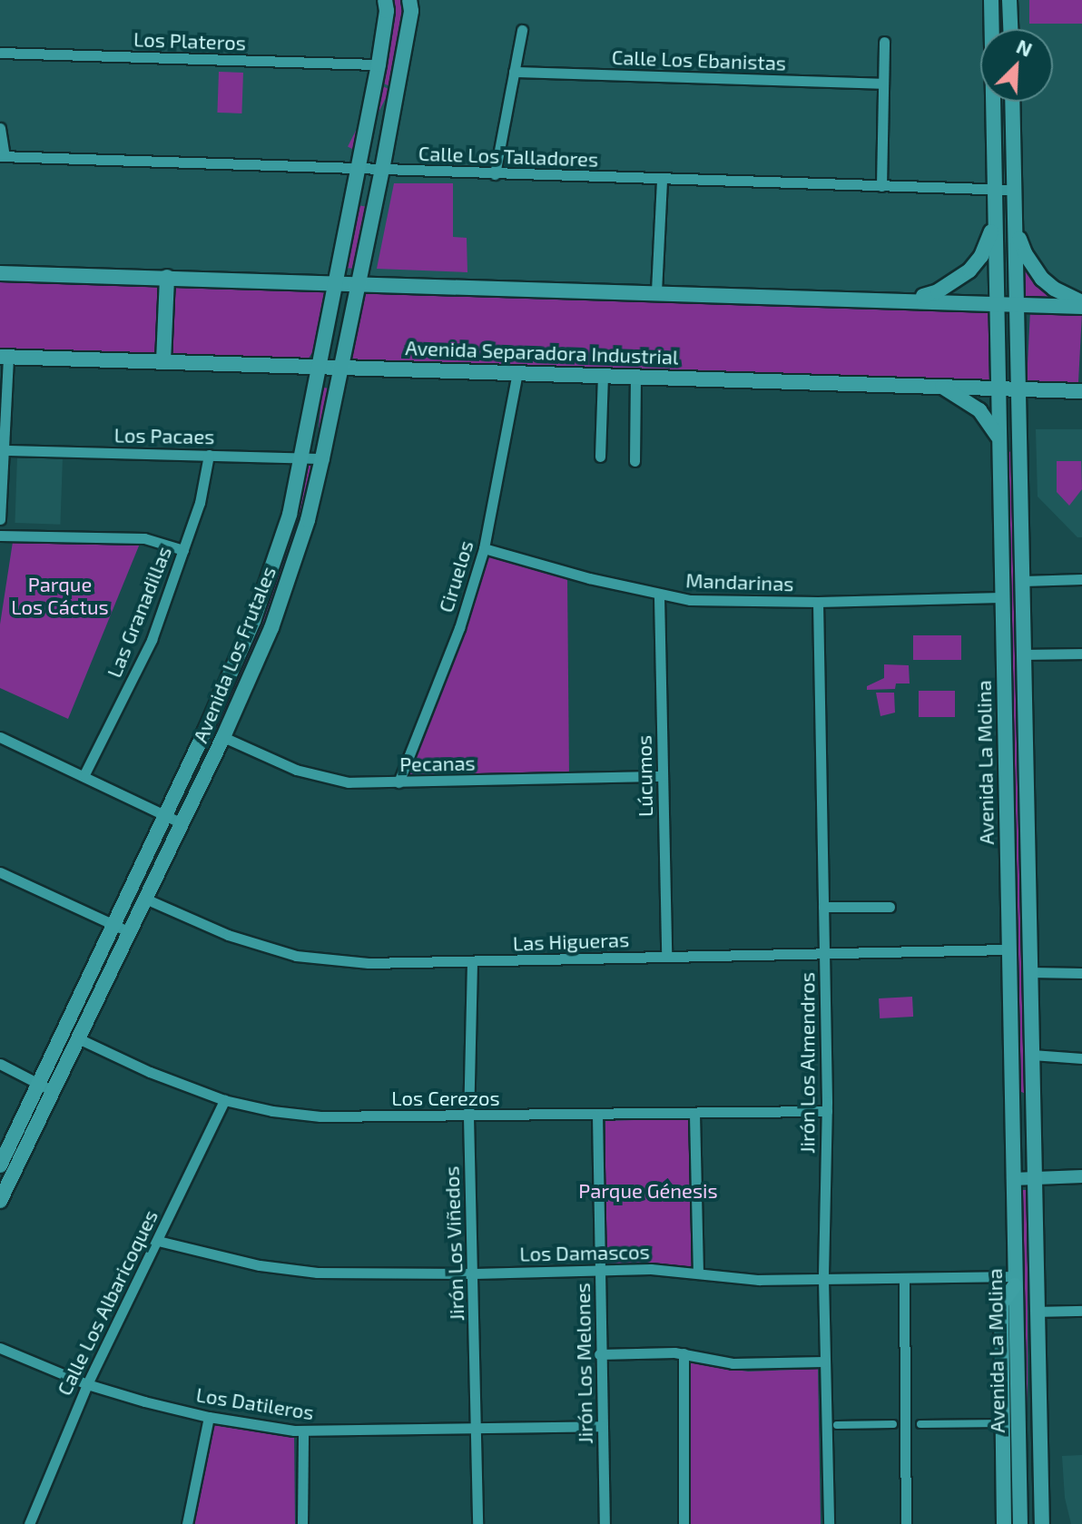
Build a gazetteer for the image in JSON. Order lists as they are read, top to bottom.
{
  "streets": {
    "main road": ["Avenida Separadora Industrial", "Avenida Los Frutales", "Avenida La Molina"],
    "street": [
      "Los Plateros",
      "Calle Los Ebanistas",
      "Calle Los Talladores",
      "Los Pacaes",
      "Ciruelos",
      "Mandarinas",
      "Las Granadillas",
      "Pecanas",
      "Lúcumos",
      "Las Higueras",
      "Jirón Los Almendros",
      "Los Cerezos",
      "Jirón Los Viñedos",
      "Los Damascos",
      "Calle Los Albaricoques",
      "Jirón Los Melones",
      "Los Datileros"
    ]
  },
  "crossings": [
    ["Los Plateros", "Avenida Los Frutales"],
    ["Calle Los Talladores", "Avenida Los Frutales"],
    ["Calle Los Talladores", "Avenida La Molina"],
    ["Avenida Separadora Industrial", "Ciruelos"],
    ["Avenida Separadora Industrial", "Avenida Los Frutales"],
    ["Avenida Separadora Industrial", "Avenida La Molina"],
    ["Los Pacaes", "Las Granadillas"],
    ["Los Pacaes", "Avenida Los Frutales"],
    ["Ciruelos", "Mandarinas"],
    ["Ciruelos", "Pecanas"],
    ["Mandarinas", "Avenida La Molina"],
    ["Mandarinas", "Lúcumos"],
    ["Mandarinas", "Jirón Los Almendros"],
    ["Avenida Los Frutales", "Pecanas"],
    ["Avenida Los Frutales", "Las Higueras"],
    ["Avenida Los Frutales", "Los Cerezos"],
    ["Avenida La Molina", "Las Higueras"],
    ["Avenida La Molina", "Los Damascos"],
    ["Pecanas", "Lúcumos"],
    ["Lúcumos", "Las Higueras"],
    ["Las Higueras", "Jirón Los Almendros"],
    ["Las Higueras", "Jirón Los Viñedos"],
    ["Jirón Los Almendros", "Los Cerezos"],
    ["Jirón Los Almendros", "Los Damascos"],
    ["Los Cerezos", "Jirón Los Viñedos"],
    ["Los Cerezos", "Calle Los Albaricoques"],
    ["Los Cerezos", "Jirón Los Melones"],
    ["Jirón Los Viñedos", "Los Damascos"],
    ["Jirón Los Viñedos", "Los Datileros"],
    ["Los Damascos", "Calle Los Albaricoques"],
    ["Los Damascos", "Jirón Los Melones"],
    ["Calle Los Albaricoques", "Los Datileros"],
    ["Jirón Los Melones", "Los Datileros"]
  ],
  "parks": ["Parque Los Cáctus", "Parque Génesis"],
  "north": "top right"
}
